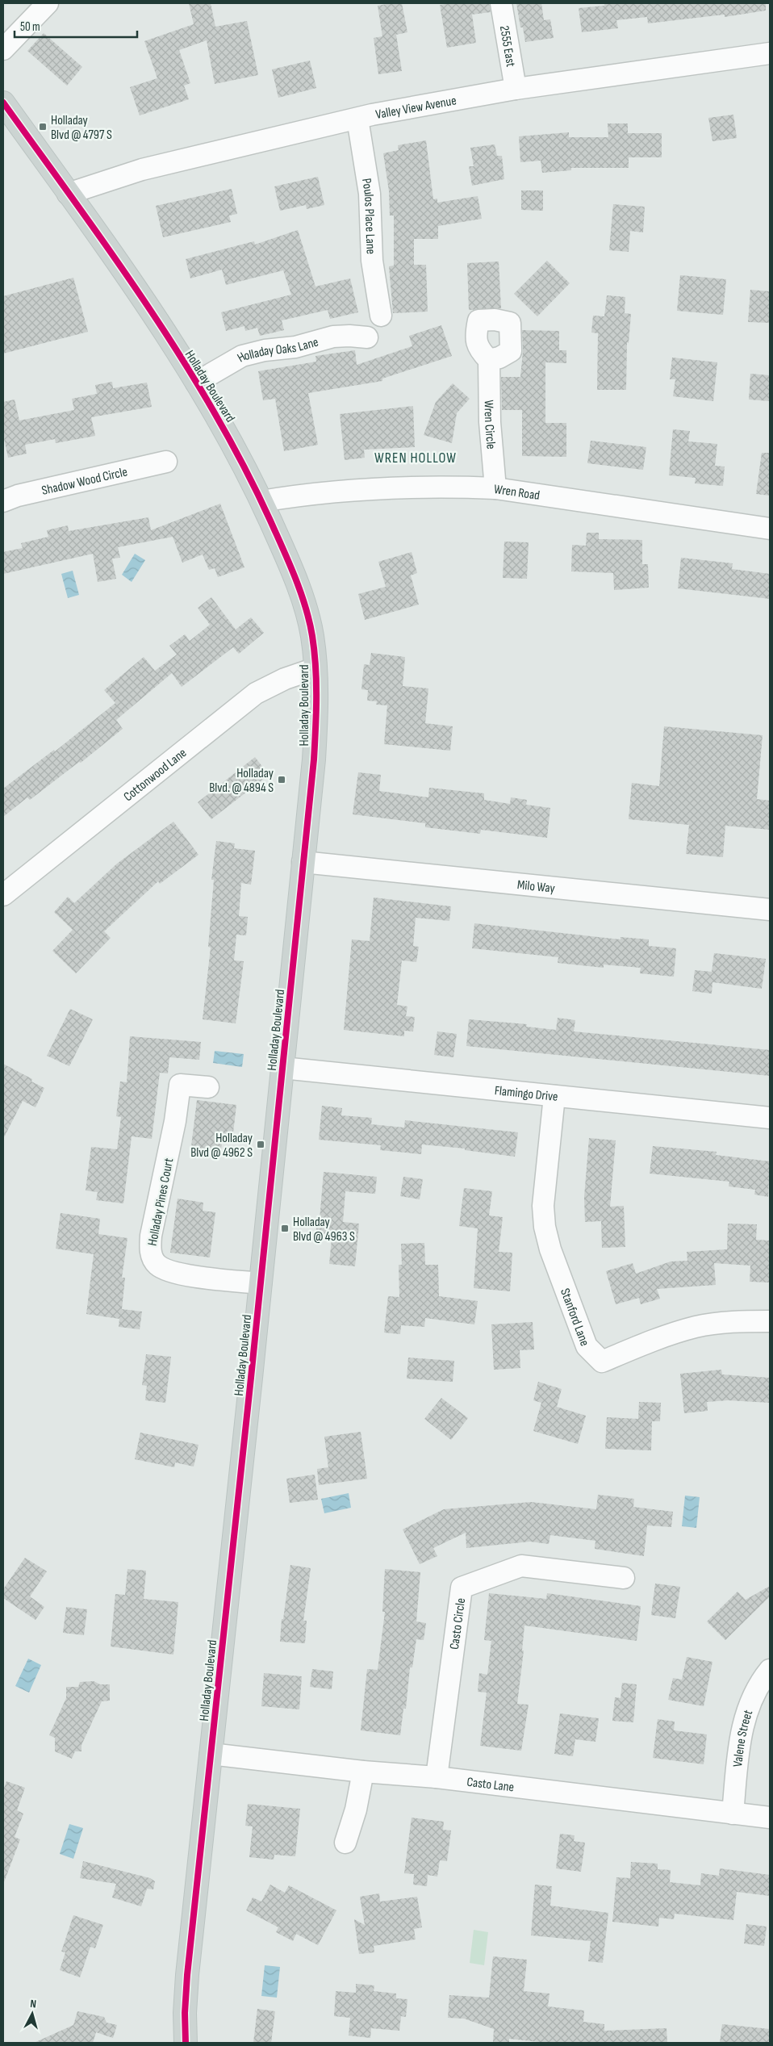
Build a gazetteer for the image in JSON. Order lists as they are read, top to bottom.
{
  "streets": {
    "main road": ["Holladay Boulevard"],
    "street": [
      "2555 East",
      "Valley View Avenue",
      "Poulos Place Lane",
      "Holladay Oaks Lane",
      "Wren Circle",
      "Shadow Wood Circle",
      "Wren Road",
      "Cottonwood Lane",
      "Milo Way",
      "Flamingo Drive",
      "Holladay Pines Court",
      "Stanford Lane",
      "Casto Circle",
      "Valene Street",
      "Casto Lane"
    ]
  },
  "crossings": [
    ["2555 East", "Valley View Avenue"],
    ["Valley View Avenue", "Poulos Place Lane"],
    ["Valley View Avenue", "Holladay Boulevard"],
    ["Holladay Oaks Lane", "Holladay Boulevard"],
    ["Holladay Boulevard", "Wren Road"],
    ["Holladay Boulevard", "Cottonwood Lane"],
    ["Holladay Boulevard", "Milo Way"],
    ["Holladay Boulevard", "Flamingo Drive"],
    ["Holladay Boulevard", "Holladay Pines Court"],
    ["Holladay Boulevard", "Casto Lane"],
    ["Wren Circle", "Wren Road"],
    ["Flamingo Drive", "Stanford Lane"],
    ["Casto Circle", "Casto Lane"],
    ["Valene Street", "Casto Lane"]
  ],
  "districts": ["WREN HOLLOW"],
  "places": {
    "transit": [
      "Holladay Blvd @ 4797 S",
      "Holladay Blvd. @ 4894 S",
      "Holladay Blvd @ 4962 S",
      "Holladay Blvd @ 4963 S"
    ]
  },
  "scale_bar": "50 m",
  "north": "top"
}
